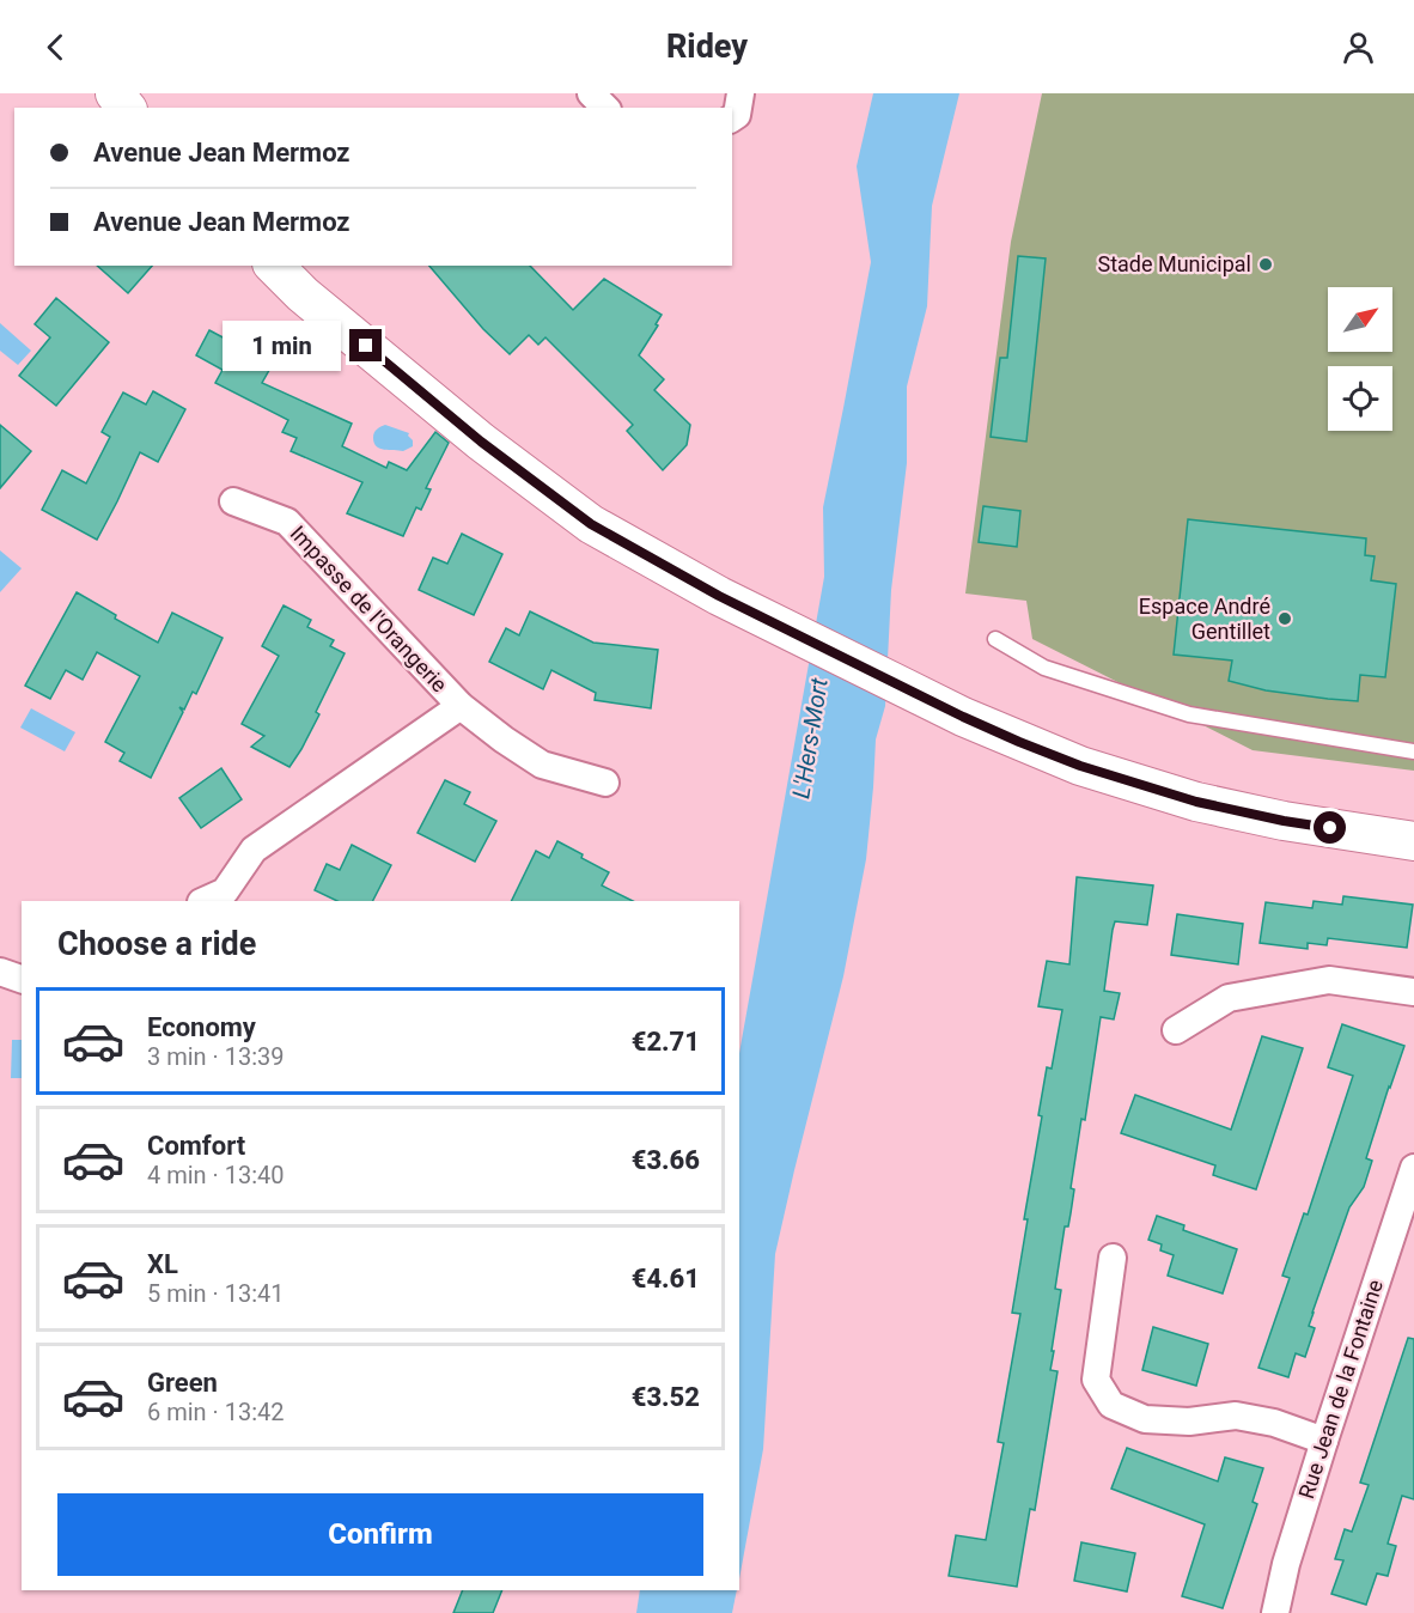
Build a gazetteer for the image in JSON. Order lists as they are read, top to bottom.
{
  "streets": {
    "street": ["Impasse de l'Orangerie", "Rue Jean de la Fontaine"]
  },
  "water": ["L'Hers-Mort"],
  "places": ["Stade Municipal", "Espace André Gentillet"],
  "north": "top right",
  "page": {
    "header": "Ridey",
    "banner": ["Avenue Jean Mermoz", "Avenue Jean Mermoz"],
    "bubble": "1 min",
    "heading": "Choose a ride",
    "list": [
      {
        "name": "Economy",
        "note": "3 min · 13:39",
        "value": "€2.71"
      },
      {
        "name": "Comfort",
        "note": "4 min · 13:40",
        "value": "€3.66"
      },
      {
        "name": "XL",
        "note": "5 min · 13:41",
        "value": "€4.61"
      },
      {
        "name": "Green",
        "note": "6 min · 13:42",
        "value": "€3.52"
      }
    ],
    "buttons": "Confirm"
  }
}
